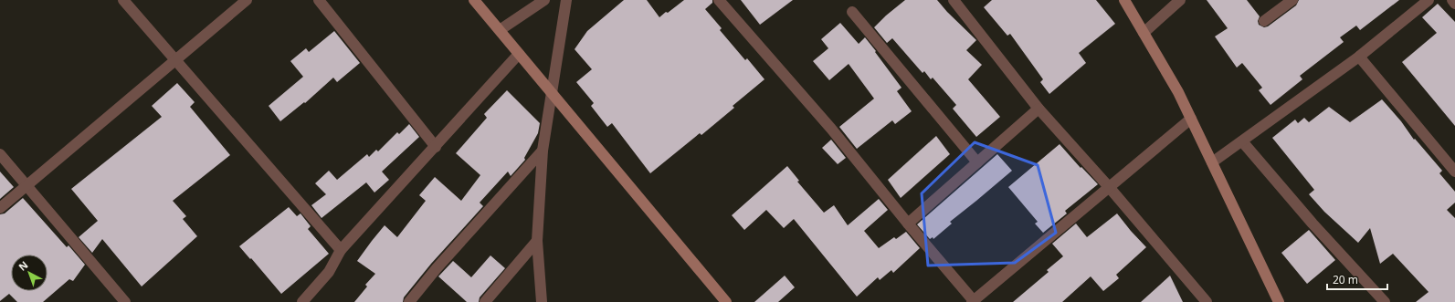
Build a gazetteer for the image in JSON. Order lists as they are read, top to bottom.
{
  "scale_bar": "20 m",
  "north": "top left"
}
